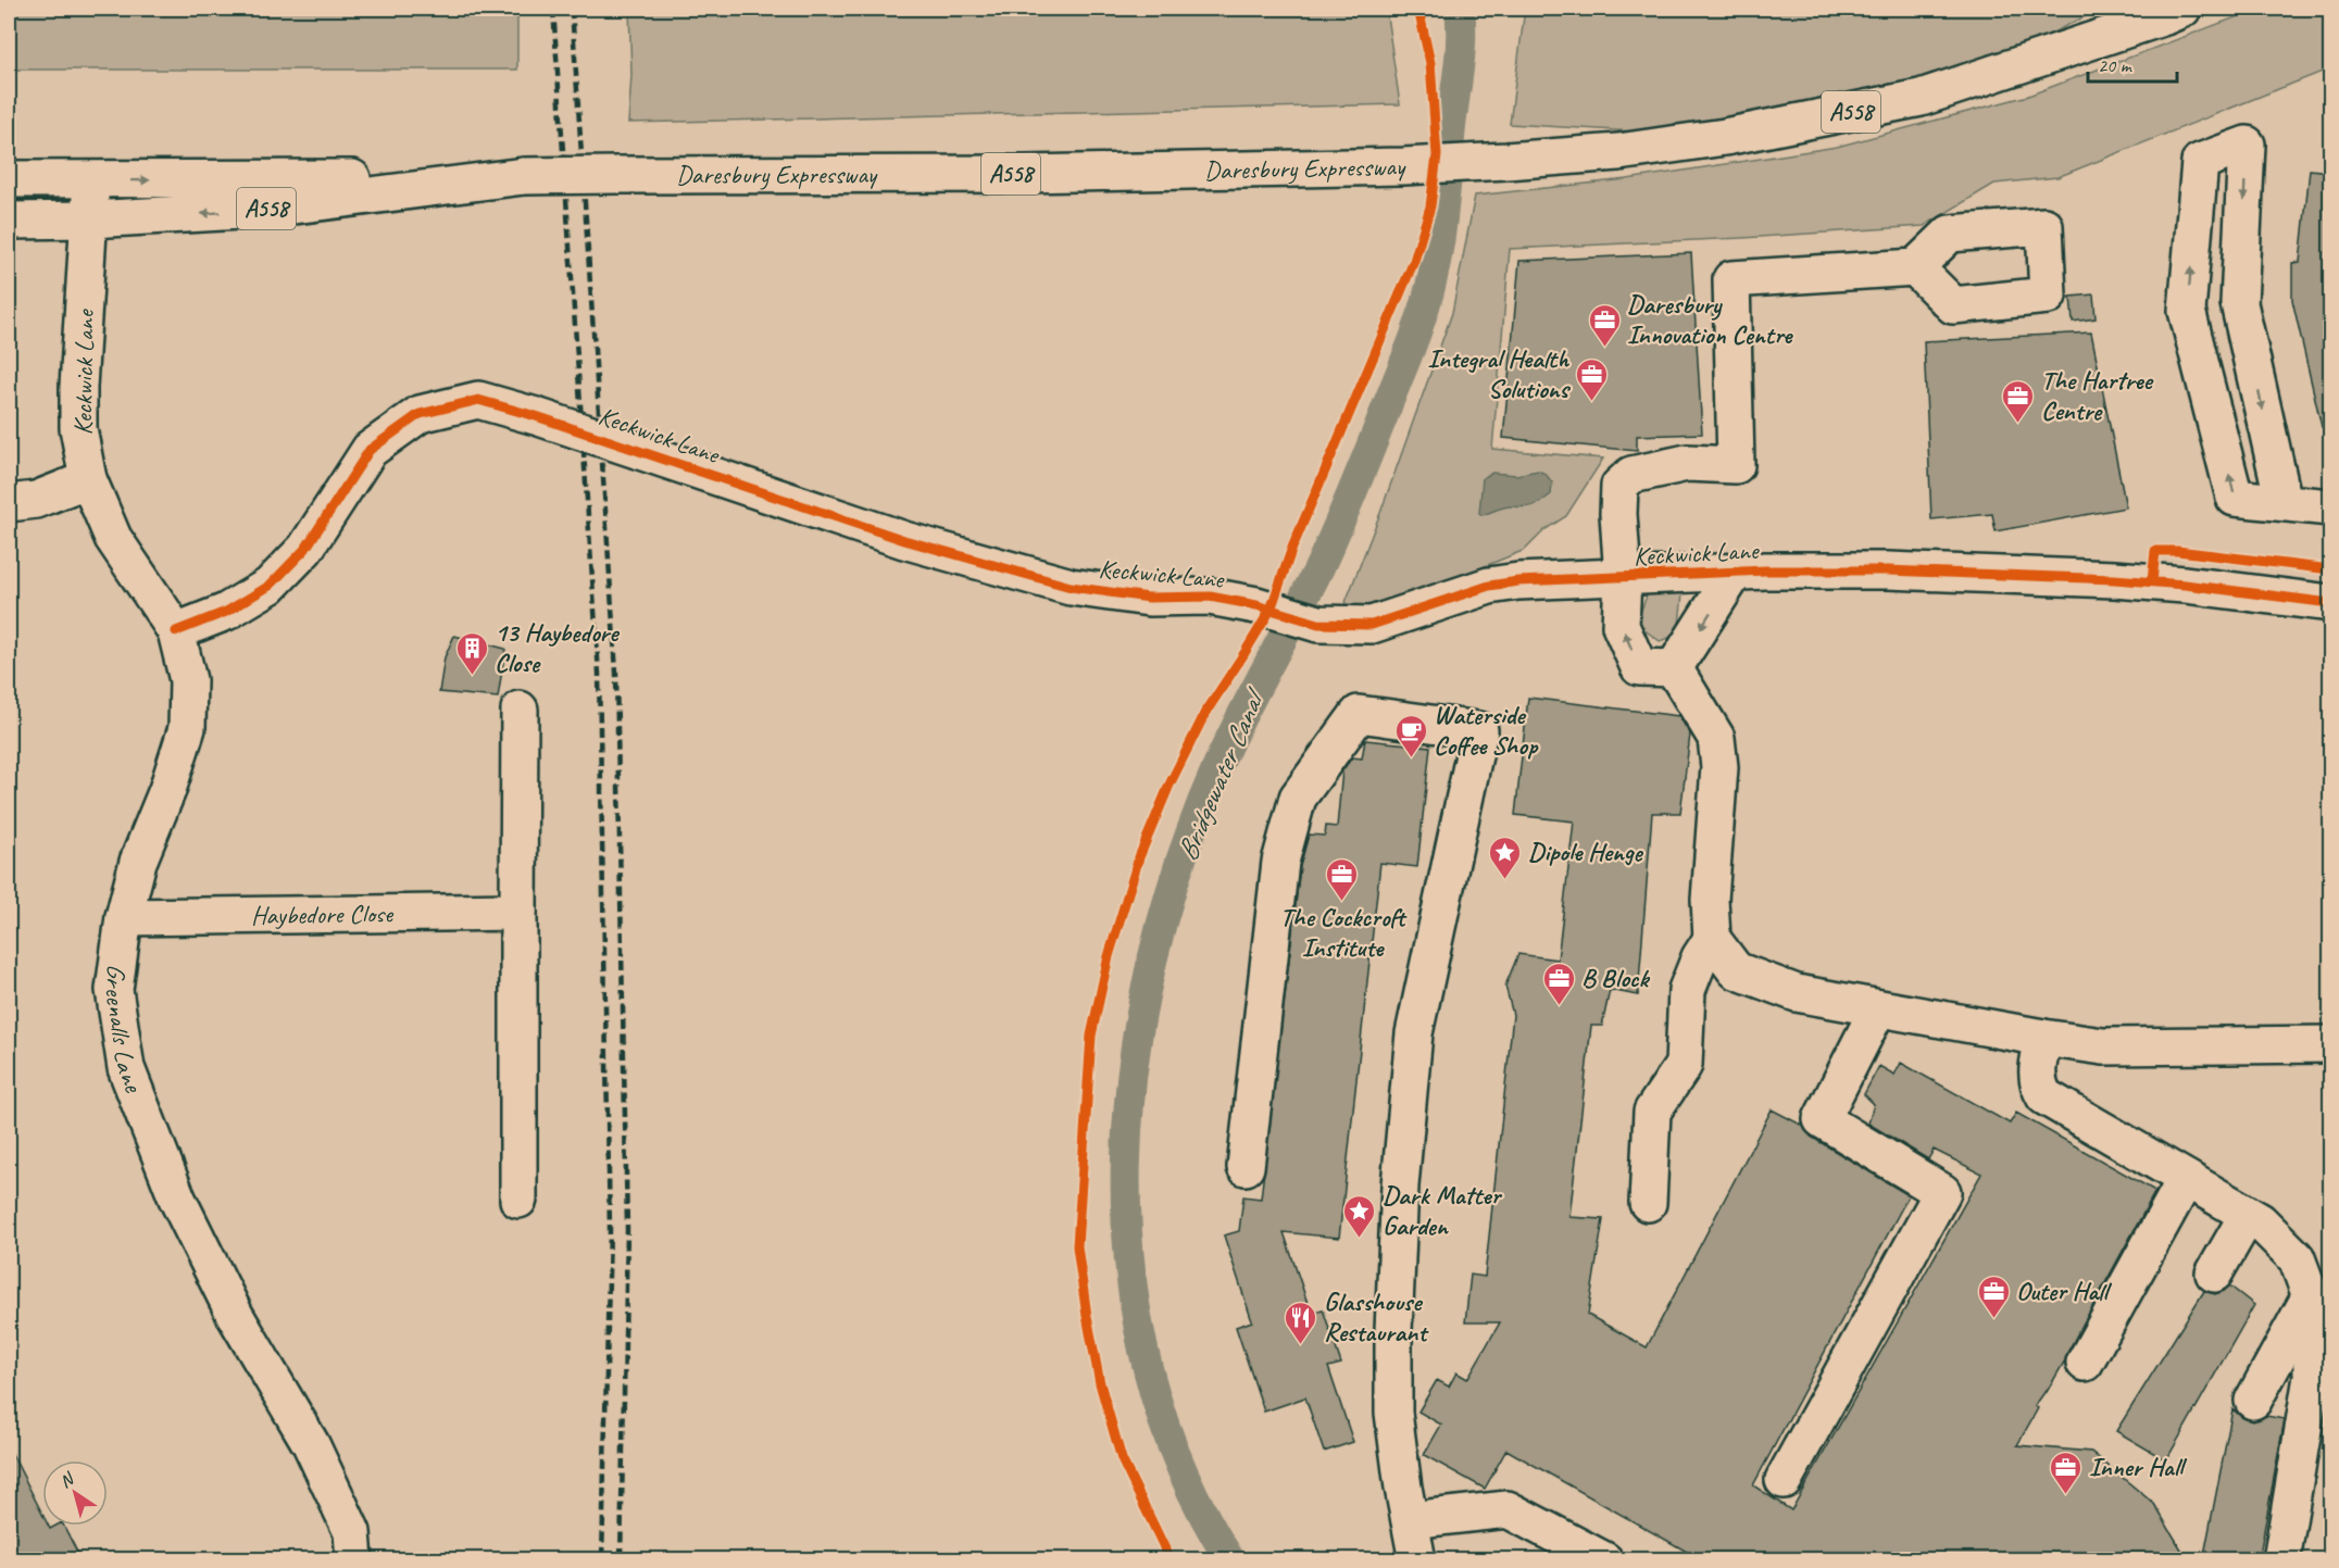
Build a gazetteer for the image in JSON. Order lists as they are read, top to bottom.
{
  "streets": {
    "street": [
      "A558",
      "Daresbury Expressway",
      "Keckwick Lane",
      "Haybedore Close",
      "Greenalls Lane"
    ]
  },
  "crossings": [
    ["Daresbury Expressway", "Keckwick Lane"],
    ["Keckwick Lane", "Greenalls Lane"],
    ["Haybedore Close", "Greenalls Lane"]
  ],
  "water": ["Bridgewater Canal"],
  "places": {
    "office": [
      "Daresbury Innovation Centre",
      "Integral Health Solutions",
      "The Hartree Centre",
      "The Cockcroft Institute",
      "B Block",
      "Outer Hall",
      "Inner Hall"
    ],
    "building": ["13 Haybedore Close"],
    "cafe": ["Waterside Coffee Shop"],
    "place": ["Dipole Henge", "Dark Matter Garden"],
    "restaurant": ["Glasshouse Restaurant"]
  },
  "scale_bar": "20 m",
  "north": "top left"
}
